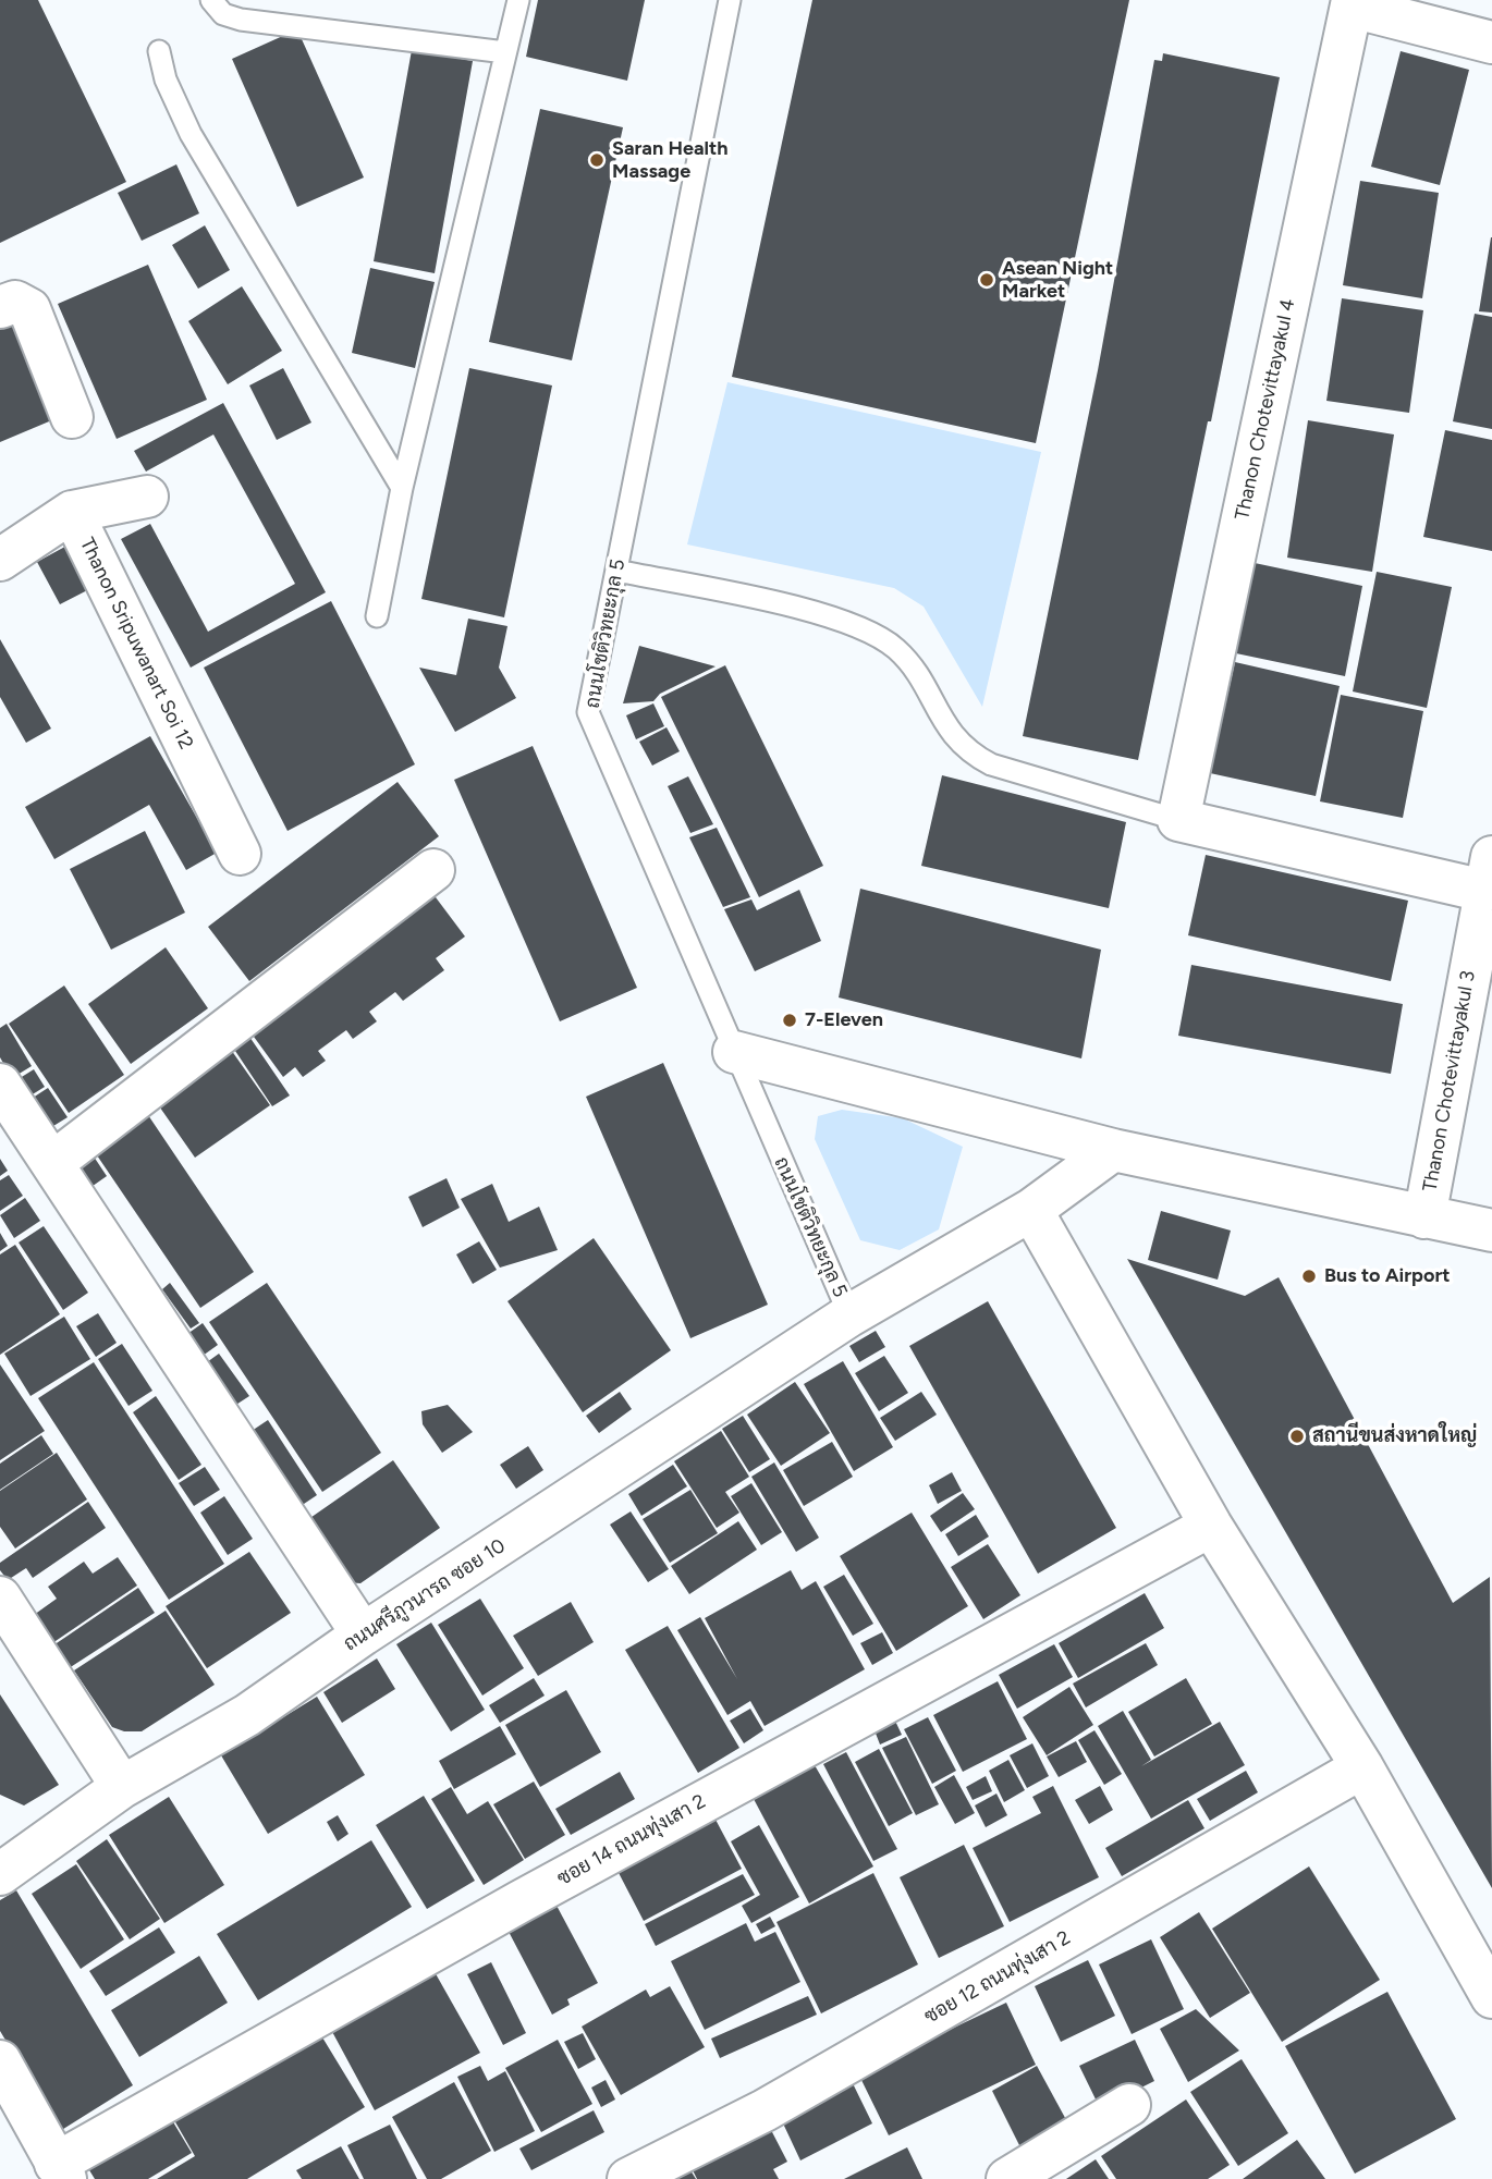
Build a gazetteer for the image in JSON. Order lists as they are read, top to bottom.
{
  "streets": {
    "street": [
      "Thanon Chotevittayakul 4",
      "Thanon Sripuwanart Soi 12",
      "Thanon Chotevittayakul 3",
      "ถนนศรีภูวนารถ ซอย 10",
      "ซอย 14 ถนนทุ่งเสา 2",
      "ซอย 12 ถนนทุ่งเสา 2"
    ],
    "lane": ["ถนนโชติวิทยะกุล 5"]
  },
  "crossings": [
    ["ถนนโชติวิทยะกุล 5", "ถนนศรีภูวนารถ ซอย 10"]
  ],
  "places": [
    "Saran Health Massage",
    "Asean Night Market",
    "7-Eleven",
    "Bus to Airport",
    "สถานีขนส่งหาดใหญ่"
  ]
}
